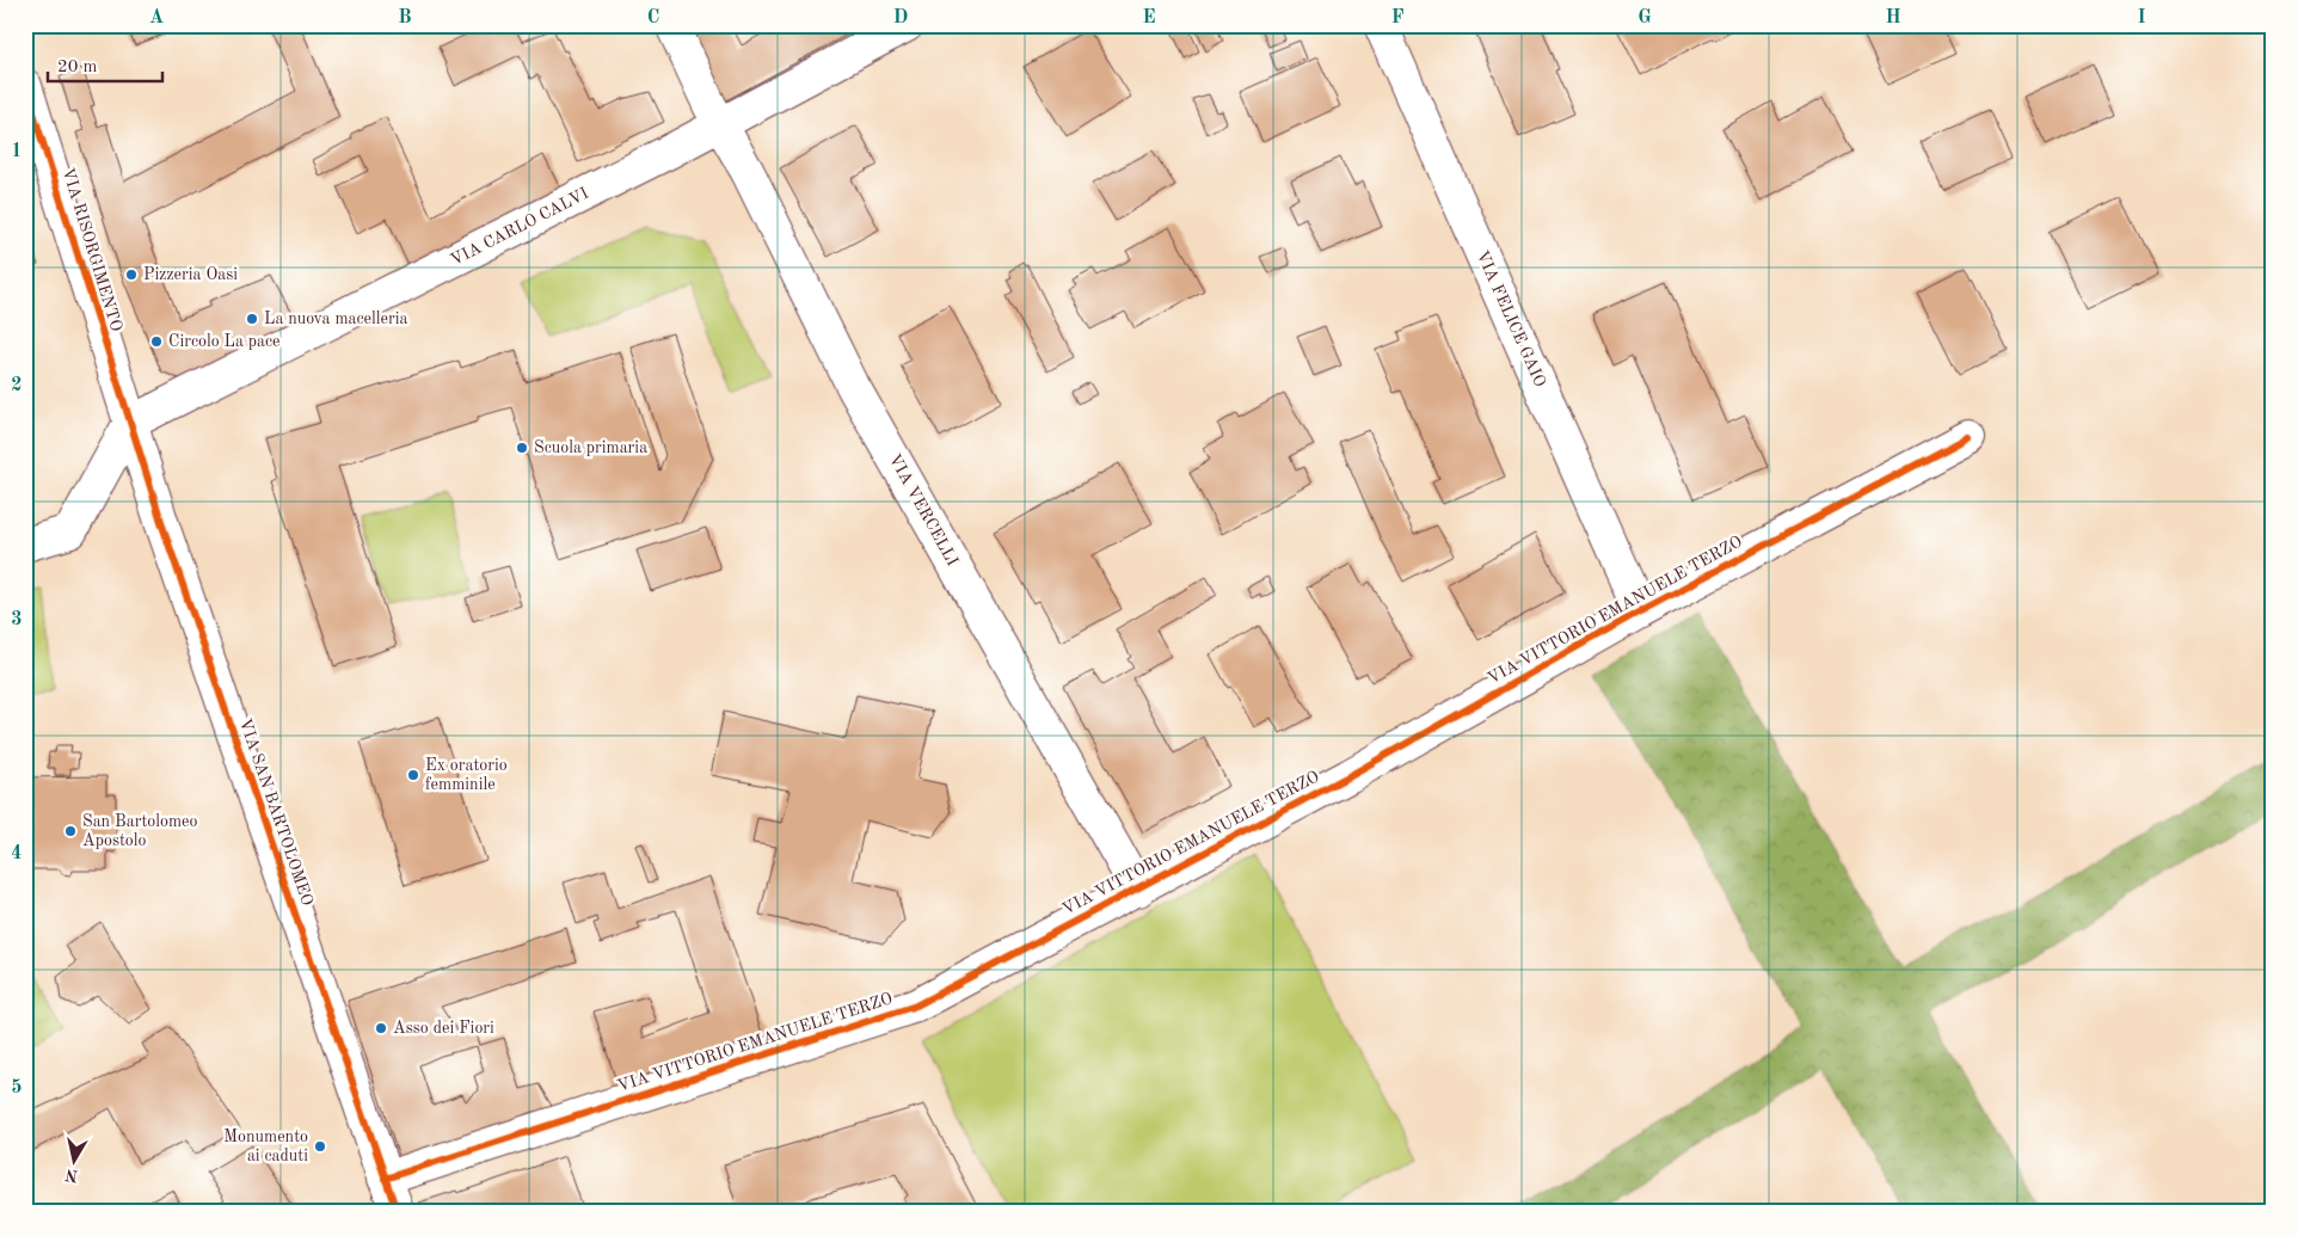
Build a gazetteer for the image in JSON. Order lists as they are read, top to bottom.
{
  "streets": {
    "street": [
      "VIA CARLO CALVI",
      "VIA RISORGIMENTO",
      "VIA FELICE GAIO",
      "VIA VERCELLI",
      "VIA VITTORIO EMANUELE TERZO",
      "VIA SAN BARTOLOMEO"
    ]
  },
  "crossings": [
    ["VIA CARLO CALVI", "VIA RISORGIMENTO"],
    ["VIA CARLO CALVI", "VIA VERCELLI"],
    ["VIA CARLO CALVI", "VIA SAN BARTOLOMEO"],
    ["VIA RISORGIMENTO", "VIA SAN BARTOLOMEO"],
    ["VIA FELICE GAIO", "VIA VITTORIO EMANUELE TERZO"],
    ["VIA VERCELLI", "VIA VITTORIO EMANUELE TERZO"],
    ["VIA VITTORIO EMANUELE TERZO", "VIA SAN BARTOLOMEO"]
  ],
  "places": [
    "Pizzeria Oasi",
    "La nuova macelleria",
    "Circolo La pace",
    "Scuola primaria",
    "Ex oratorio femminile",
    "San Bartolomeo Apostolo",
    "Asso dei Fiori",
    "Monumento ai caduti"
  ],
  "scale_bar": "20 m",
  "north": "bottom",
  "grid": {
    "columns": [
      "A",
      "B",
      "C",
      "D",
      "E",
      "F",
      "G",
      "H",
      "I"
    ],
    "rows": [
      "1",
      "2",
      "3",
      "4",
      "5"
    ]
  }
}
